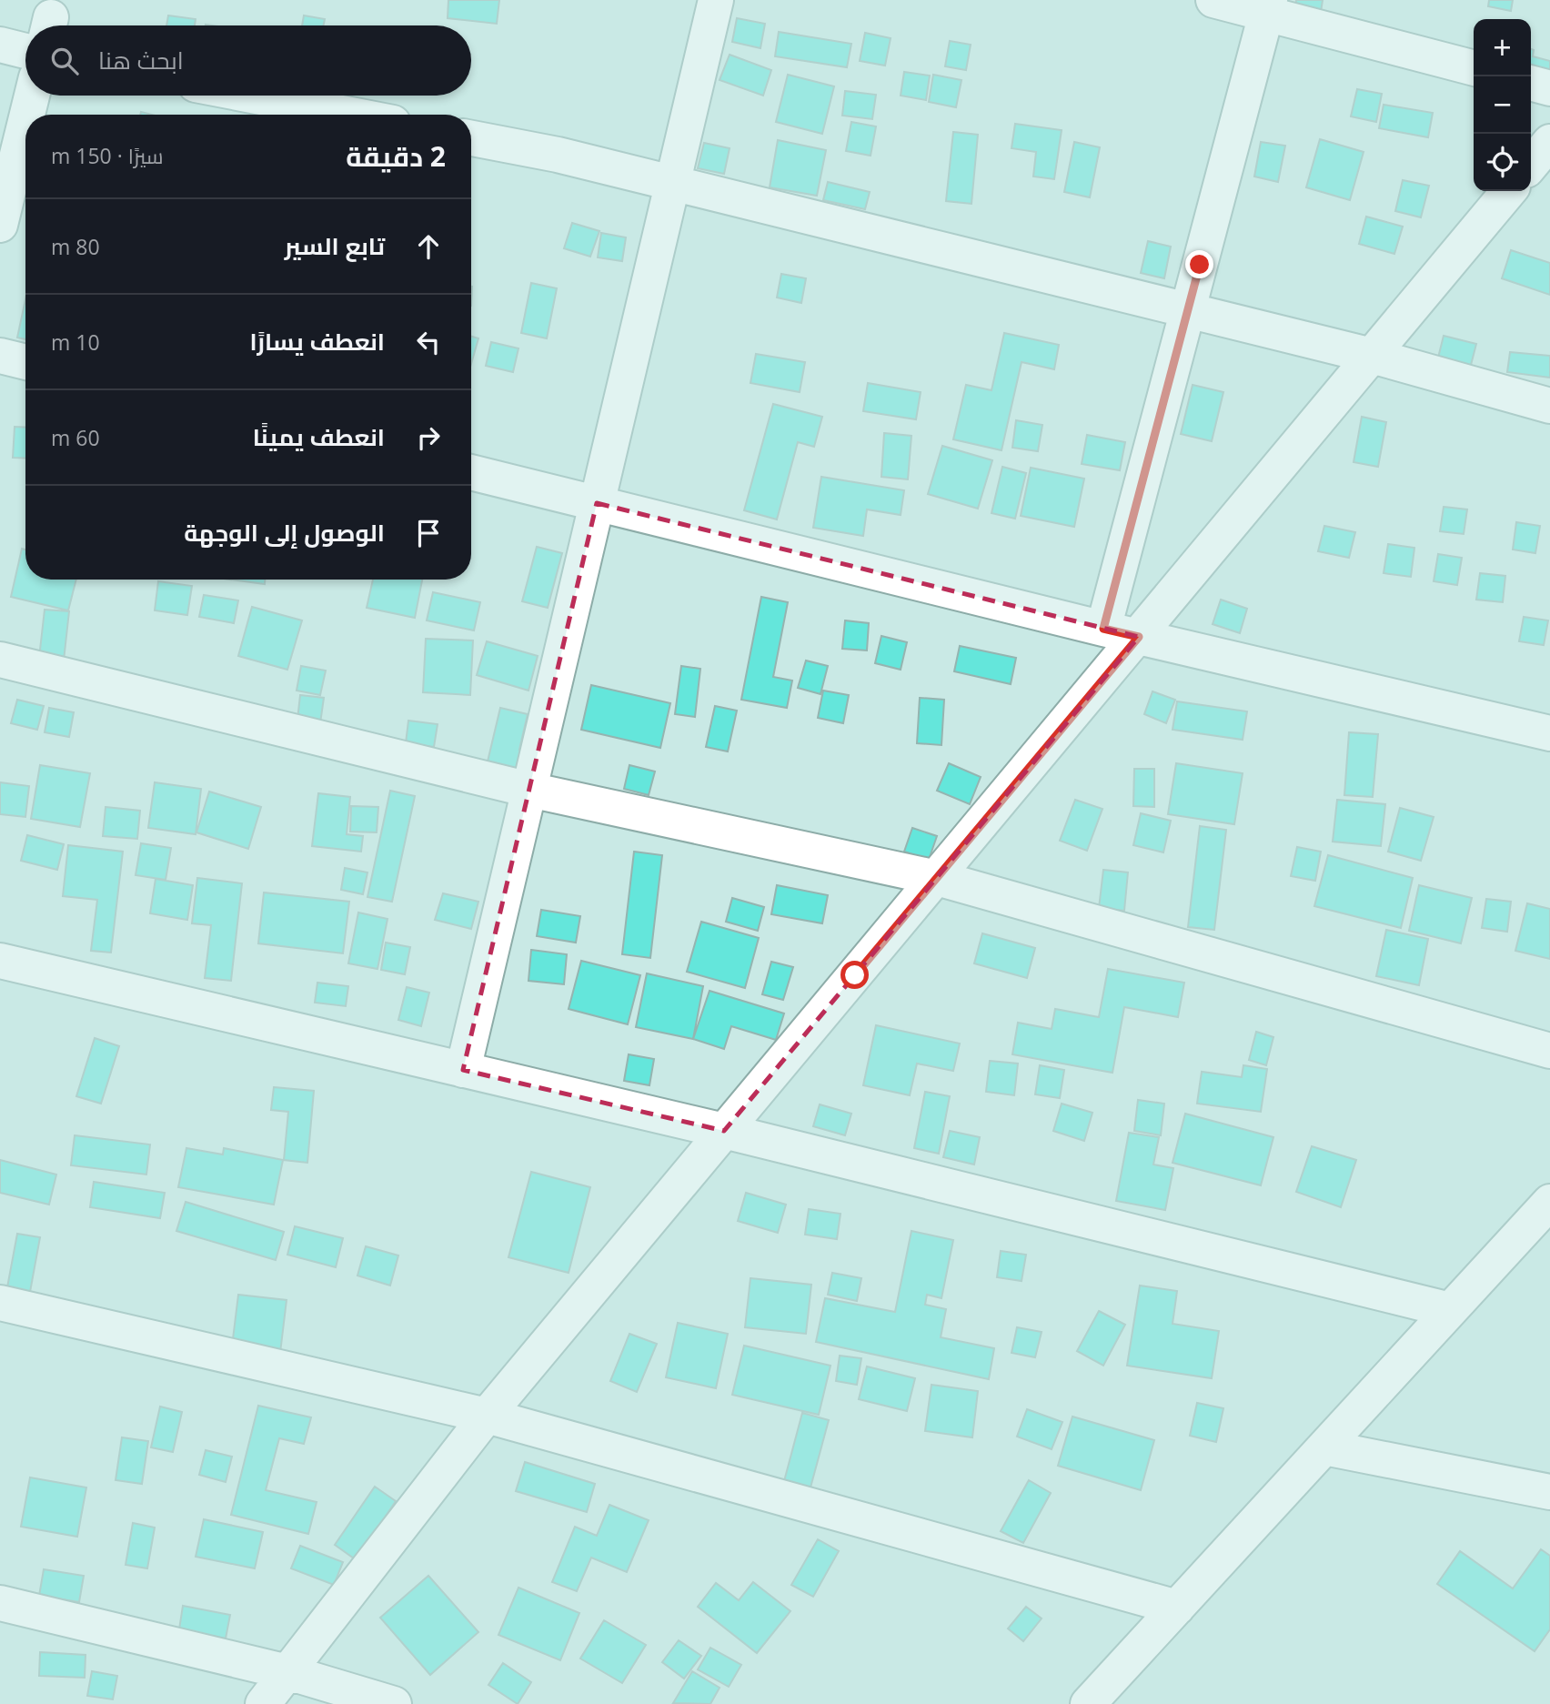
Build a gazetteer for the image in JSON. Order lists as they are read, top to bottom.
{
  "page": {
    "map_buttons": ["+", "−"],
    "search": "ابحث هنا",
    "heading": ["2 دقيقة", "سيرًا · 150 m"],
    "list": [
      ["تابع السير", "80 m"],
      ["انعطف يسارًا", "10 m"],
      ["انعطف يمينًا", "60 m"],
      "الوصول إلى الوجهة"
    ]
  }
}
